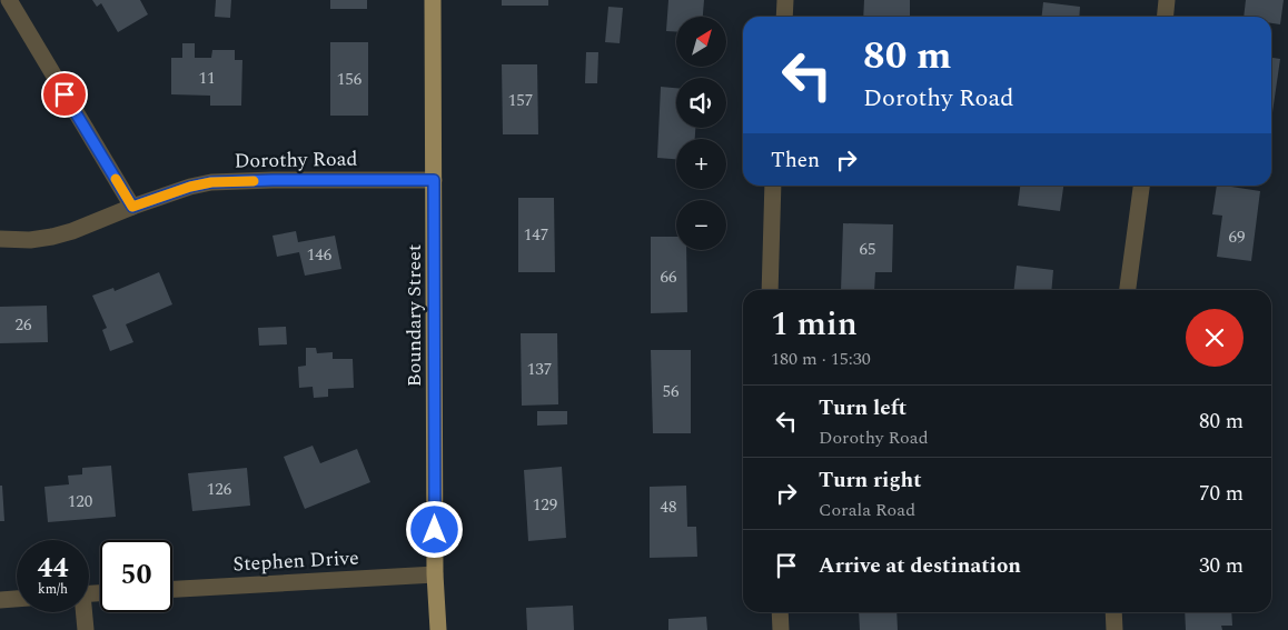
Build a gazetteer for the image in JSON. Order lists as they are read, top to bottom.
{
  "streets": {
    "main road": ["Boundary Street"],
    "street": ["Dorothy Road", "Stephen Drive"]
  },
  "crossings": [
    ["Dorothy Road", "Boundary Street"],
    ["Boundary Street", "Stephen Drive"]
  ],
  "house_numbers": [
    "11",
    "156",
    "157",
    "147",
    "69",
    "65",
    "146",
    "66",
    "26",
    "137",
    "56",
    "126",
    "120",
    "129",
    "48"
  ],
  "north": "top right",
  "page": {
    "map_buttons": ["+", "−"],
    "turn": ["80 m", "Dorothy Road"],
    "then": "Then",
    "heading": ["1 min", "180 m · 15:30"],
    "list": [
      {
        "name": "Turn left",
        "note": "Dorothy Road",
        "value": "80 m"
      },
      {
        "name": "Turn right",
        "note": "Corala Road",
        "value": "70 m"
      },
      {
        "name": "Arrive at destination",
        "value": "30 m"
      }
    ],
    "speed": "44 km/h",
    "limit": "50"
  }
}
